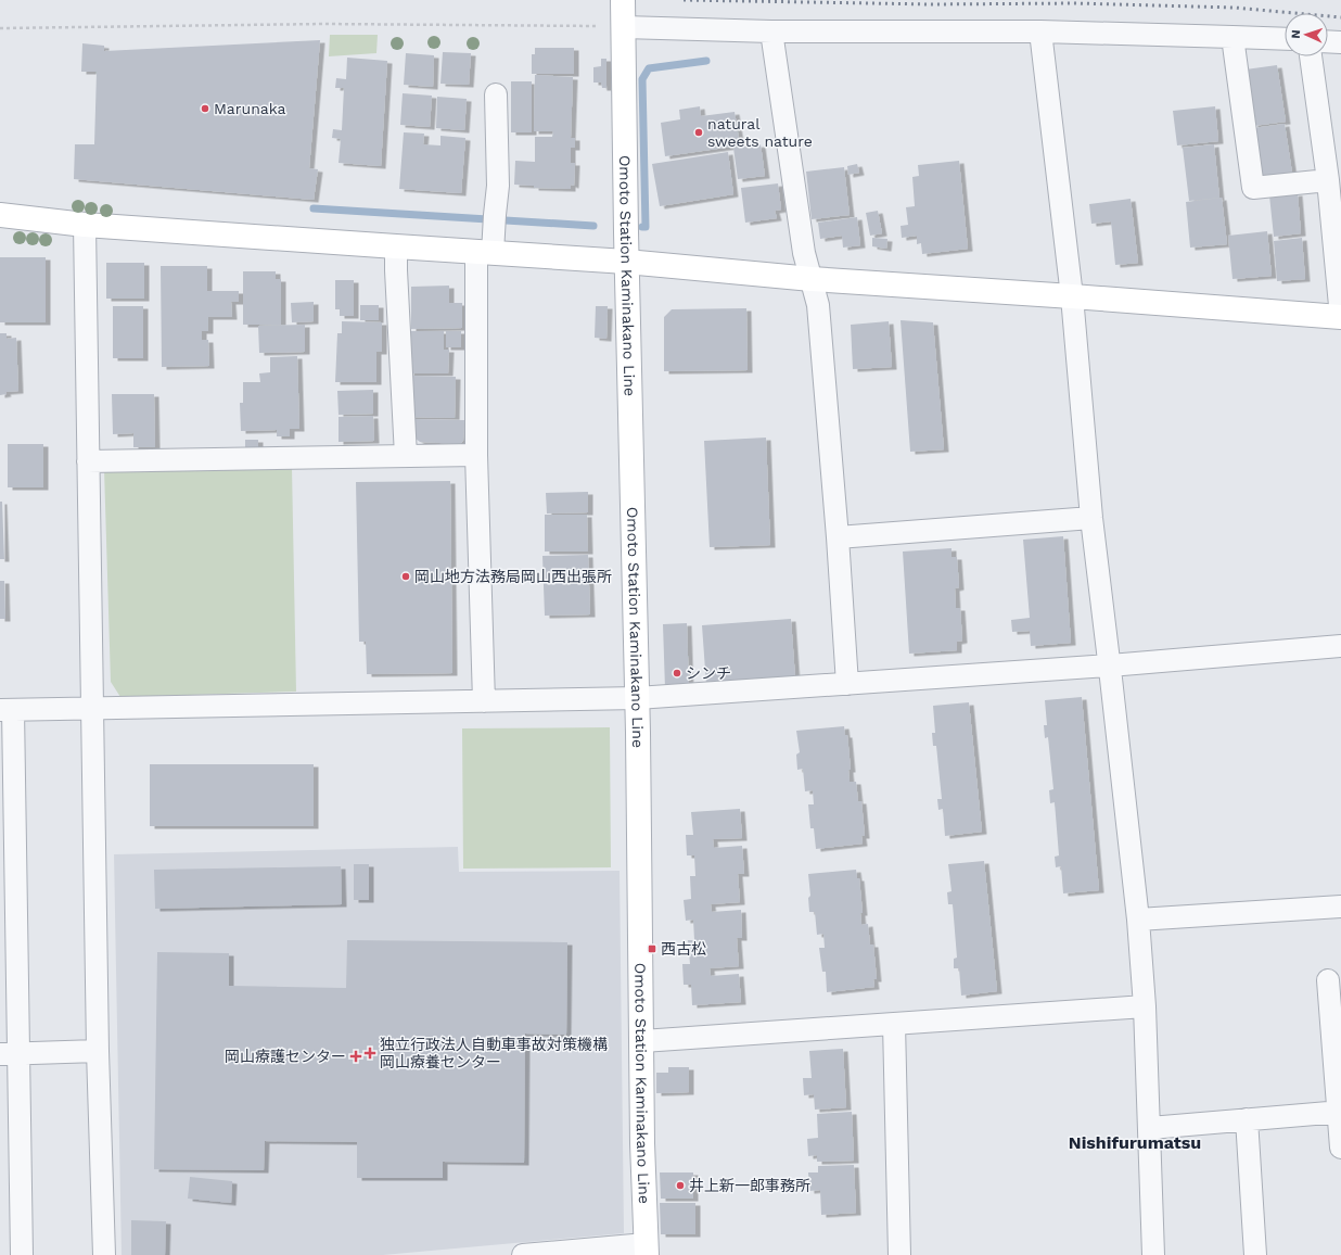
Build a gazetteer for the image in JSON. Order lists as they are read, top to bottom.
{
  "streets": {
    "street": ["Omoto Station Kaminakano Line"]
  },
  "districts": ["Nishifurumatsu"],
  "places": {
    "other": [
      "Marunaka",
      "natural sweets nature",
      "岡山地方法務局岡山西出張所",
      "シンチ",
      "井上新一郎事務所"
    ],
    "transit": ["西古松"],
    "health": ["独立行政法人自動車事故対策機構 岡山療養センター", "岡山療護センター"]
  },
  "north": "left"
}
